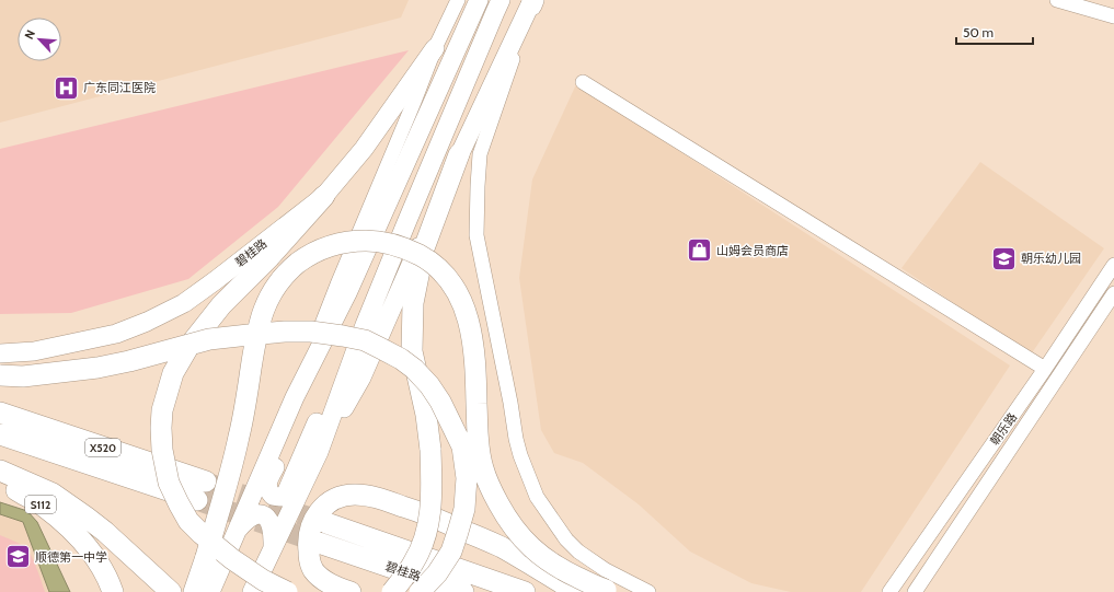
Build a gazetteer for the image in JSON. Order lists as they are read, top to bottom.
{
  "streets": {
    "highway": ["碧桂路", "X520", "S112"],
    "street": ["朝乐路"]
  },
  "places": {
    "hospital": ["广东同江医院"],
    "shop": ["山姆会员商店"],
    "school or university": ["朝乐幼儿园", "顺德第一中学"]
  },
  "scale_bar": "50 m",
  "north": "top left"
}
